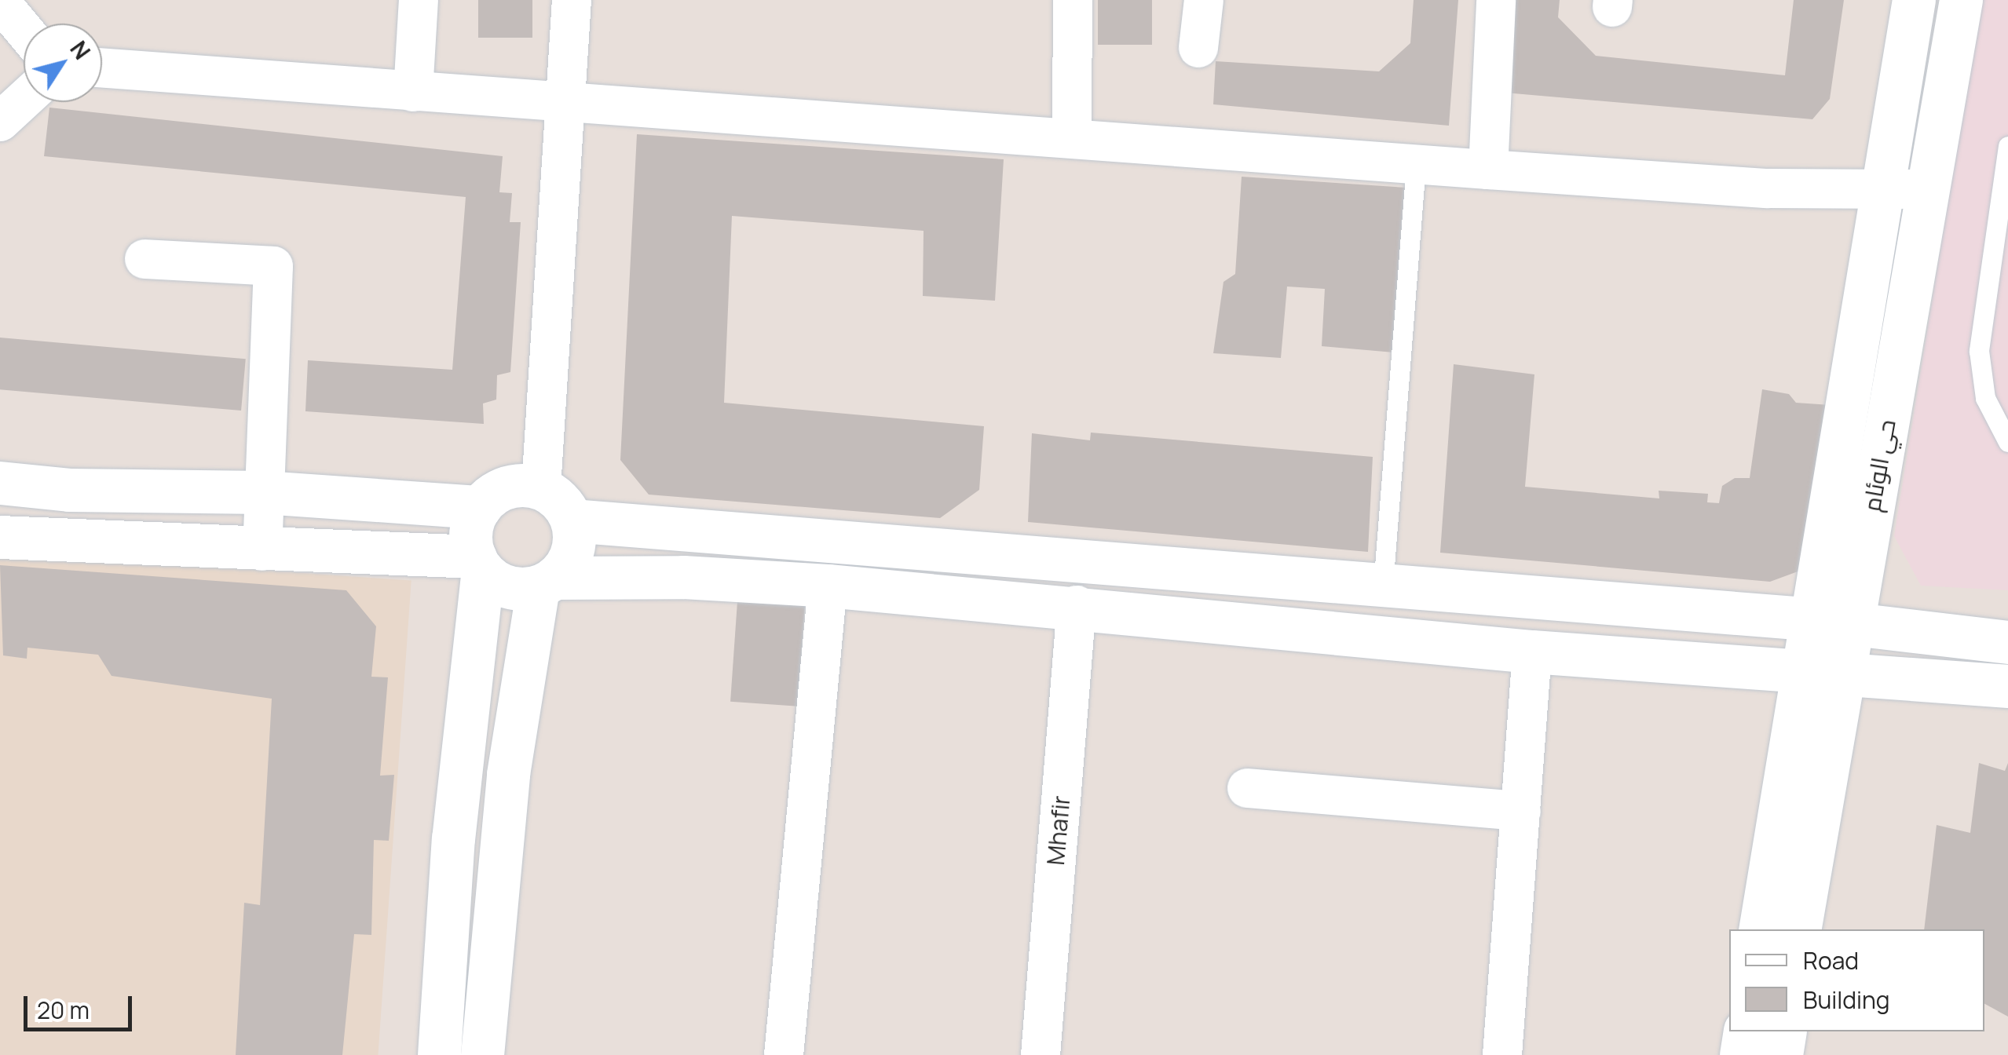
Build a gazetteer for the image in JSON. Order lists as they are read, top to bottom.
{
  "streets": {
    "street": ["حي الوئام", "Mhafir"]
  },
  "legend": ["Road", "Building"],
  "scale_bar": "20 m",
  "north": "top right"
}
